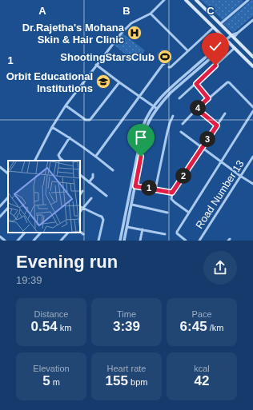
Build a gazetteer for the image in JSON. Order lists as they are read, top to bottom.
{
  "streets": {
    "street": ["Road Number 13"]
  },
  "places": {
    "hospital": ["Dr.Rajetha's Mohana Skin & Hair Clinic"],
    "sports": ["ShootingStarsClub"],
    "school or university": ["Orbit Educational Institutions"]
  },
  "page": {
    "pins": [
      "4",
      "3",
      "2",
      "1"
    ],
    "heading": ["Evening run", "19:39"],
    "stats": [
      ["Distance", "0.54 km"],
      ["Time", "3:39"],
      ["Pace", "6:45 /km"],
      ["Elevation", "5 m"],
      ["Heart rate", "155 bpm"],
      ["kcal", "42"]
    ]
  },
  "grid": {
    "columns": ["A", "B", "C"],
    "rows": ["1"]
  }
}
